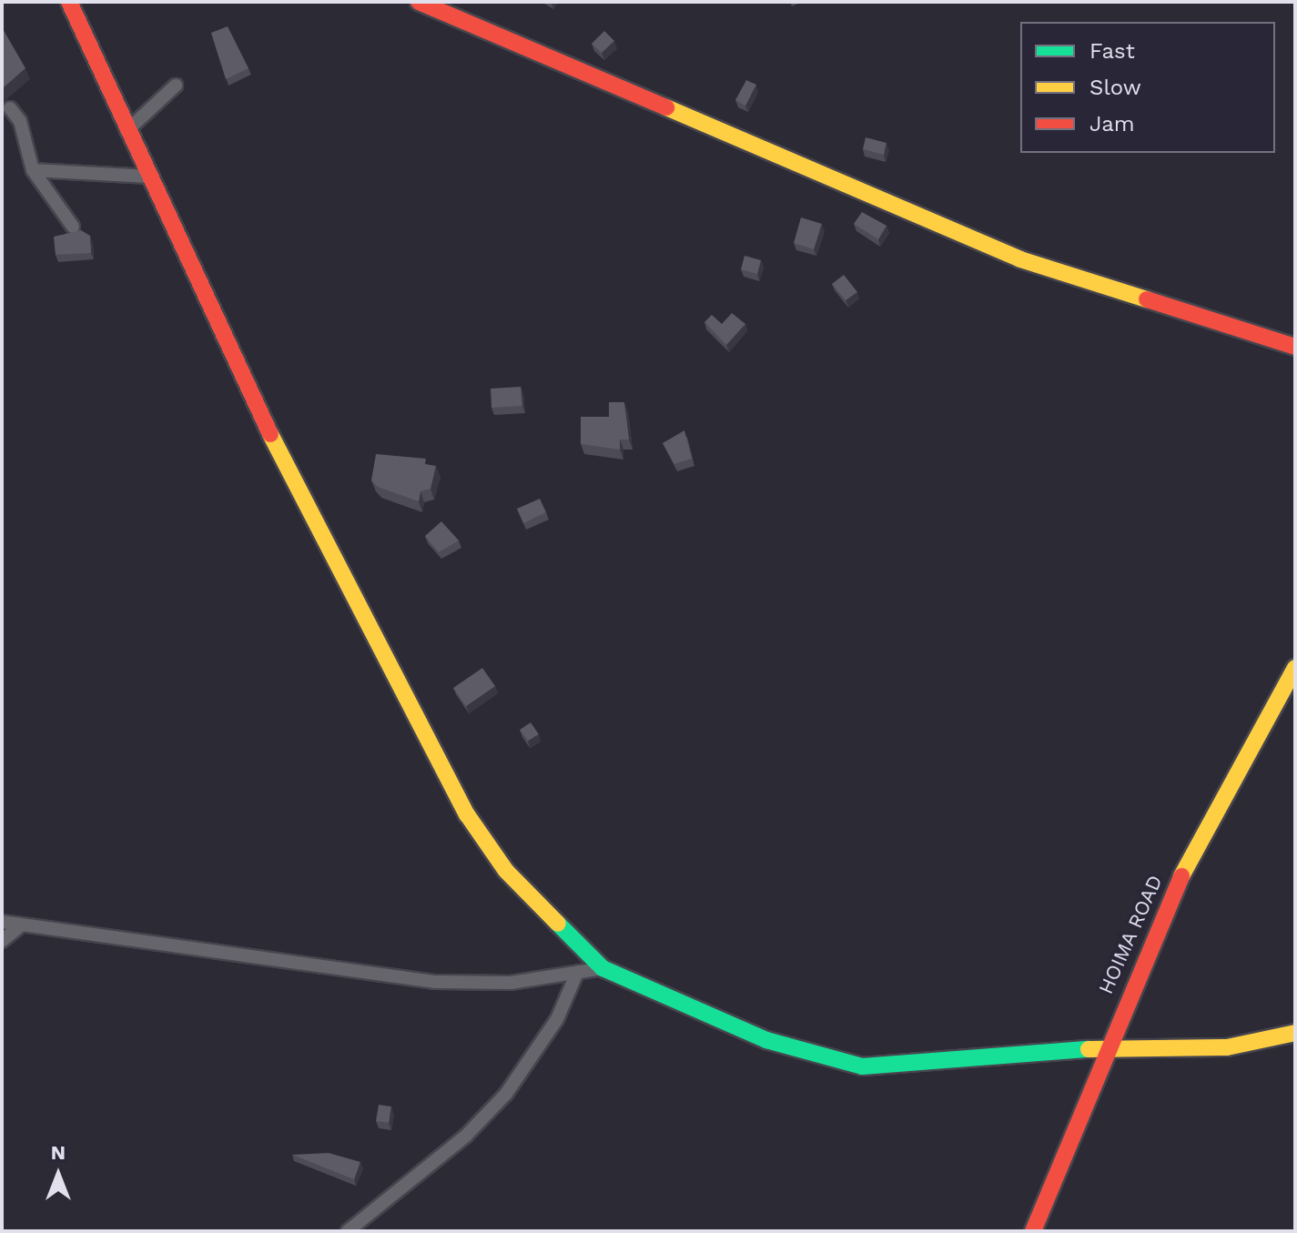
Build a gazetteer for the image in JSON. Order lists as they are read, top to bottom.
{
  "streets": {
    "street": ["HOIMA ROAD"]
  },
  "legend": ["Fast", "Slow", "Jam"],
  "north": "top"
}
